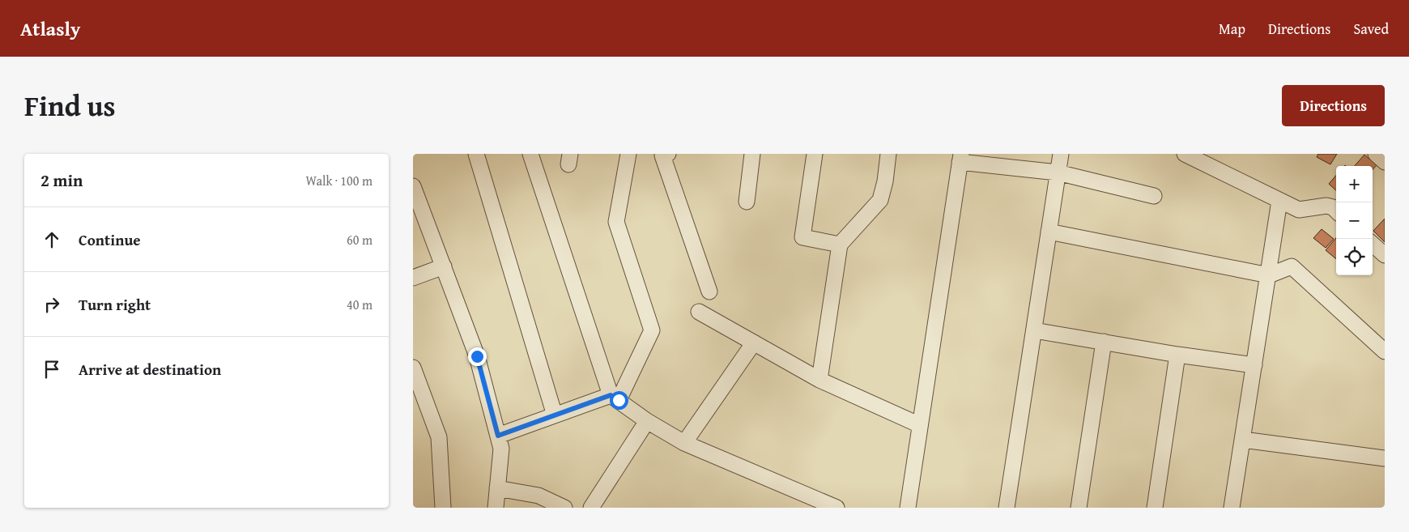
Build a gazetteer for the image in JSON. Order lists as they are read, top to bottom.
{
  "page": {
    "header": "Atlasly",
    "nav": ["Map", "Directions", "Saved"],
    "title": "Find us",
    "buttons": "Directions",
    "heading": ["2 min", "Walk · 100 m"],
    "map_buttons": ["+", "−"],
    "list": [
      ["Continue", "60 m"],
      ["Turn right", "40 m"],
      "Arrive at destination"
    ]
  }
}
